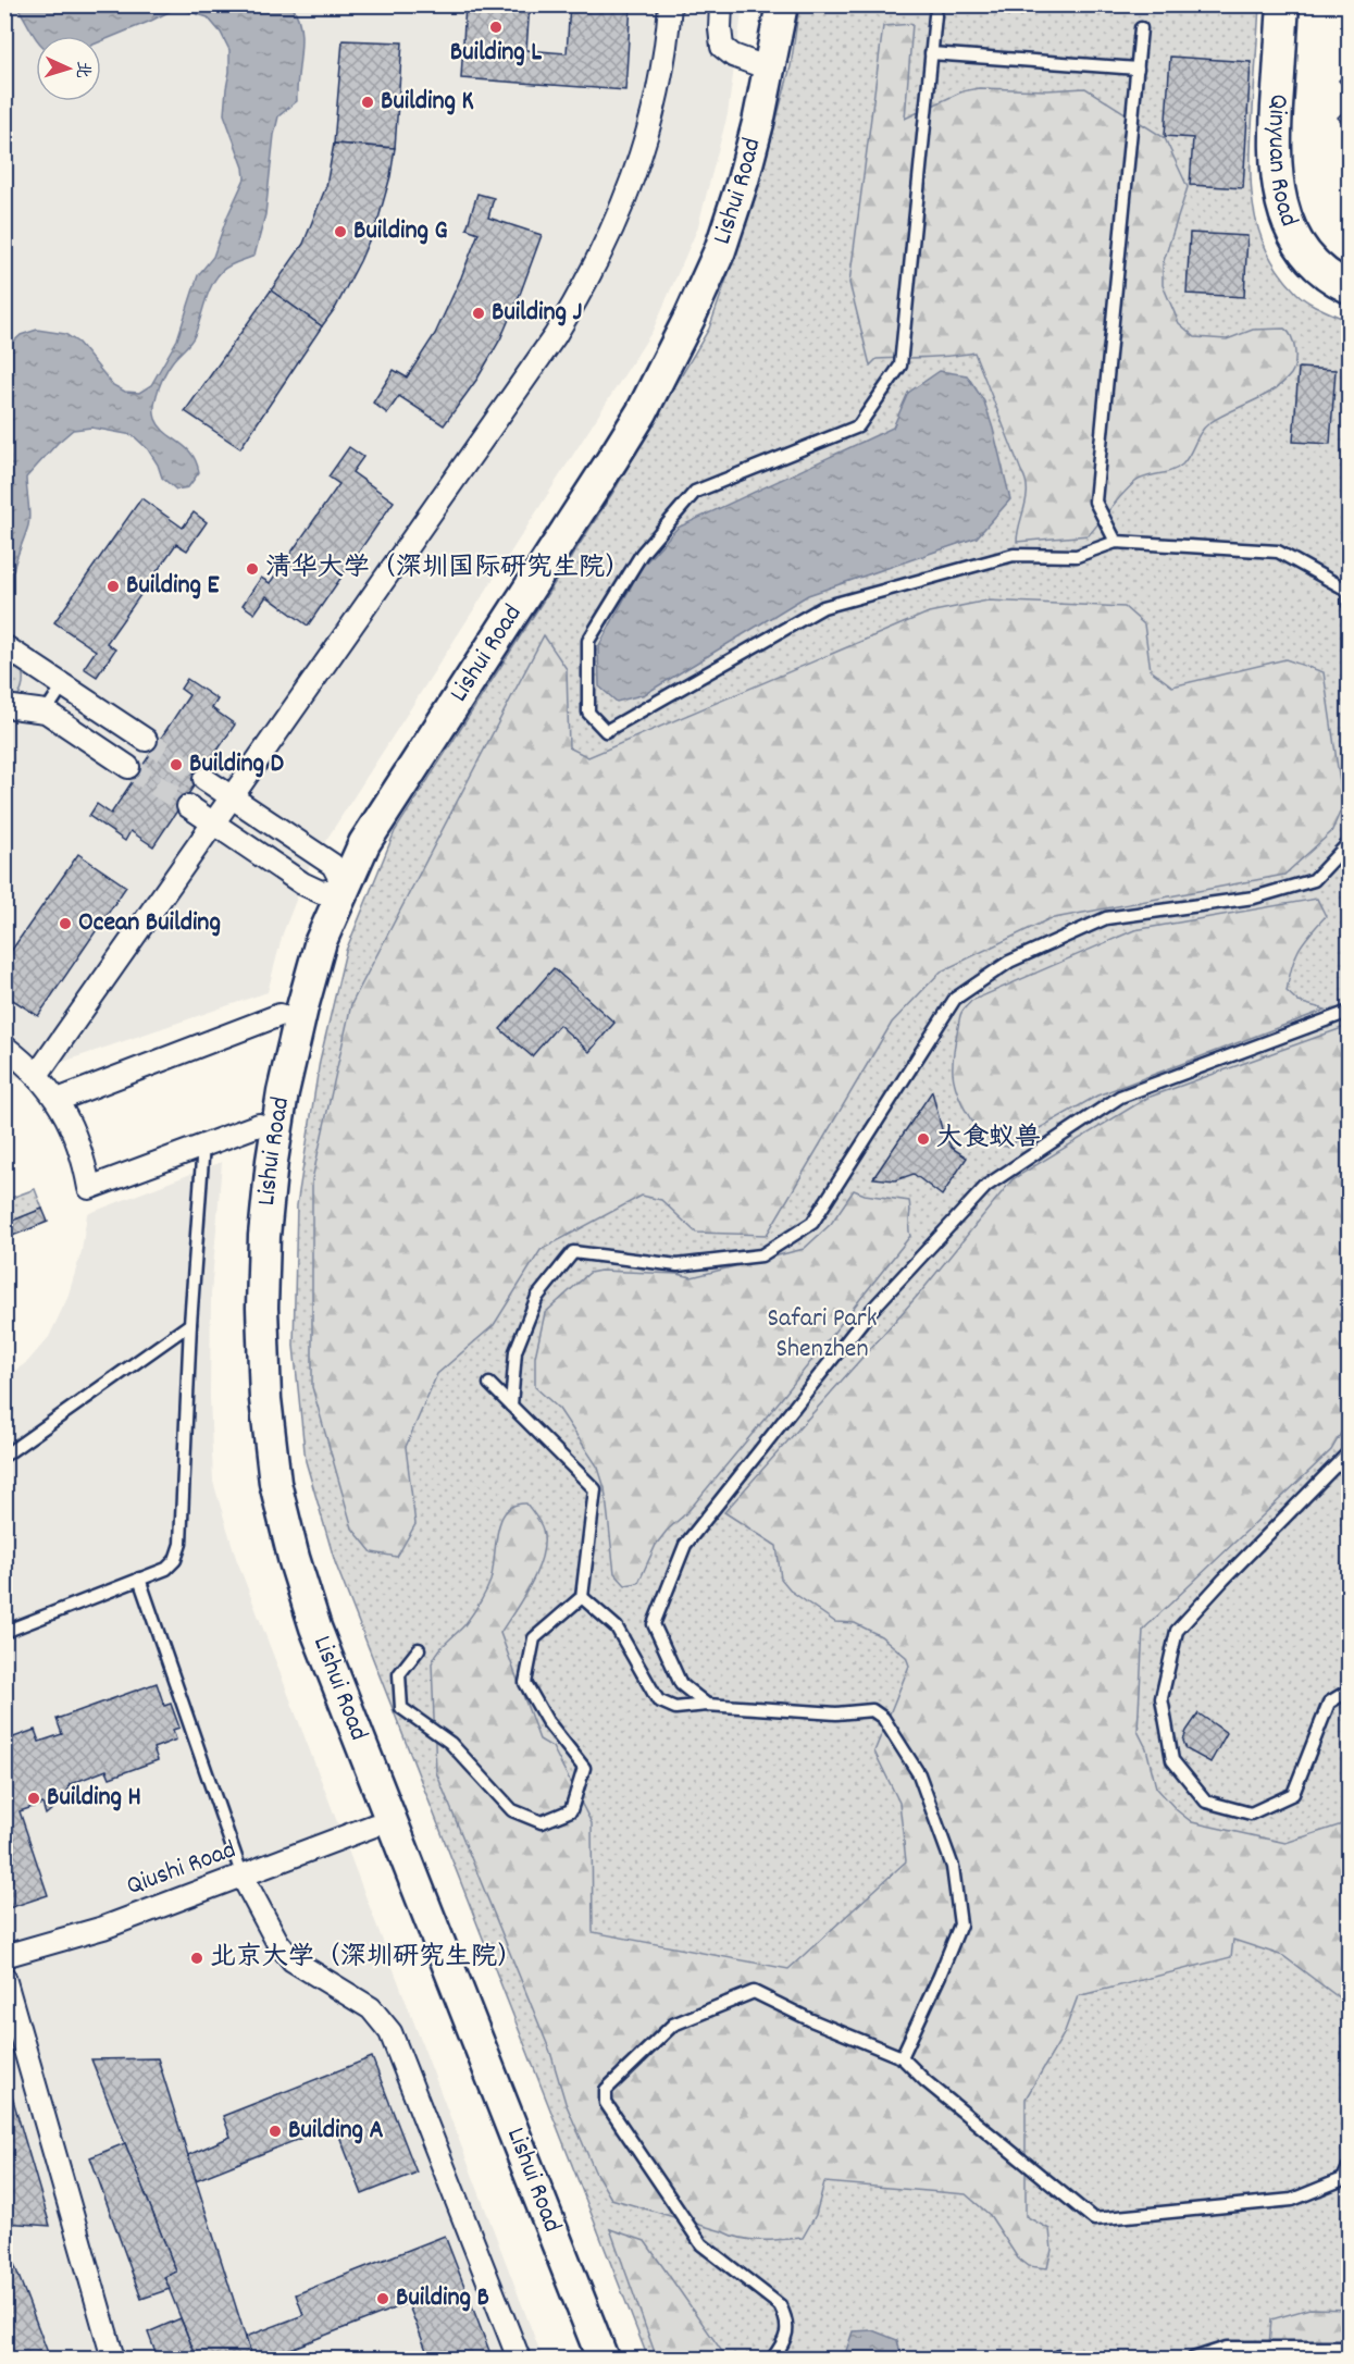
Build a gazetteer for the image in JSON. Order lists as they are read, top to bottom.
{
  "streets": {
    "main road": ["Qinyuan Road", "Lishui Road"],
    "street": ["Qiushi Road"]
  },
  "crossings": [
    ["Lishui Road", "Qiushi Road"]
  ],
  "parks": ["Safari Park Shenzhen"],
  "places": [
    "Building L",
    "Building K",
    "Building G",
    "Building J",
    "清华大学（深圳国际研究生院）",
    "Building E",
    "Building D",
    "Ocean Building",
    "大食蚁兽",
    "Building H",
    "北京大学（深圳研究生院）",
    "Building A",
    "Building B"
  ],
  "north": "right"
}
